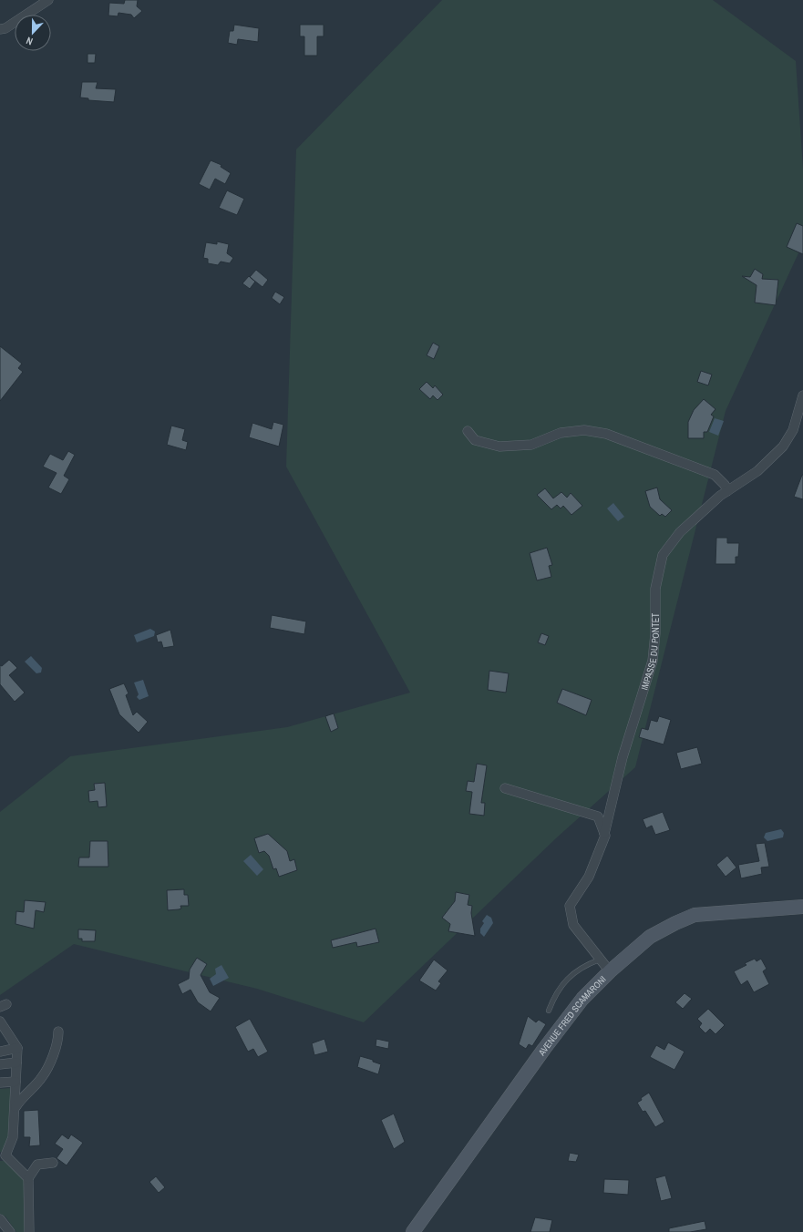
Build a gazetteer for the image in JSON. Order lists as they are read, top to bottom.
{
  "streets": {
    "main road": ["AVENUE FRED SCAMARONI"],
    "street": ["IMPASSE DU PONTET"]
  },
  "crossings": [
    ["IMPASSE DU PONTET", "AVENUE FRED SCAMARONI"]
  ],
  "north": "bottom"
}
